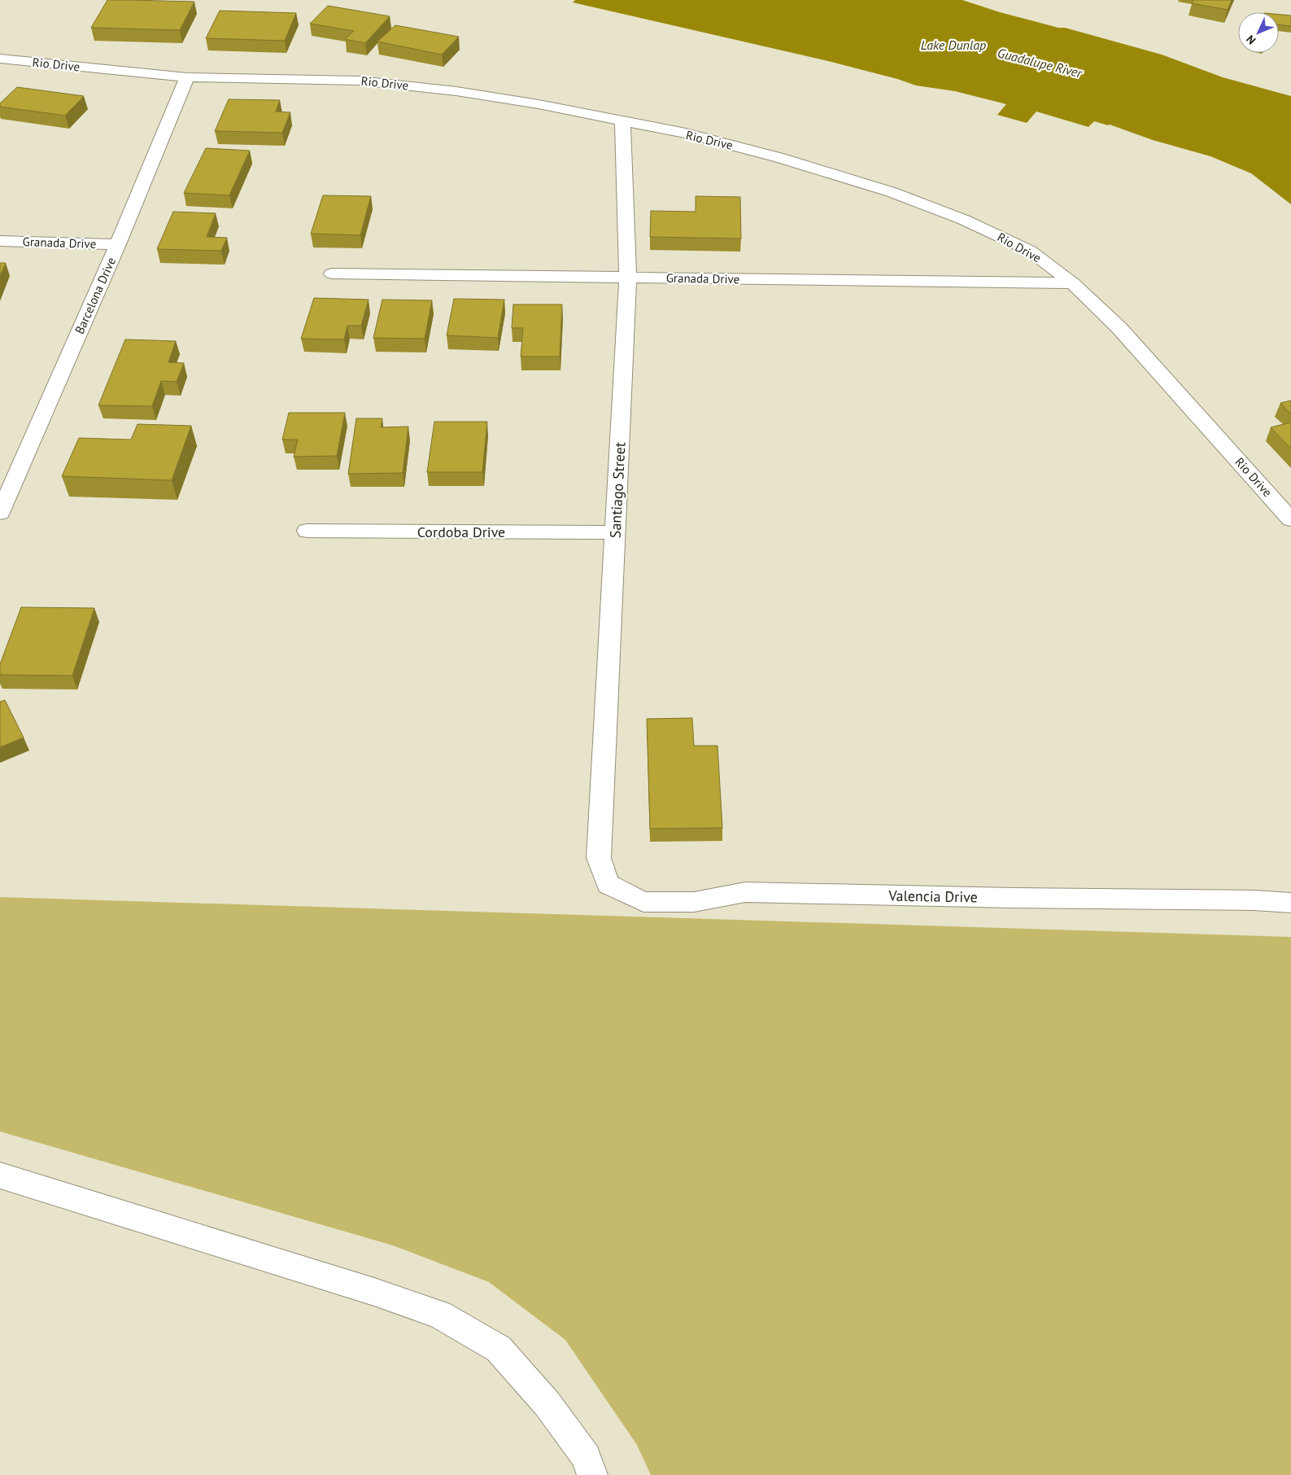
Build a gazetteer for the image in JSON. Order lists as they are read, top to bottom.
{
  "streets": {
    "street": [
      "Rio Drive",
      "Granada Drive",
      "Barcelona Drive",
      "Santiago Street",
      "Cordoba Drive",
      "Valencia Drive"
    ]
  },
  "crossings": [
    ["Rio Drive", "Granada Drive"],
    ["Rio Drive", "Barcelona Drive"],
    ["Rio Drive", "Santiago Street"],
    ["Granada Drive", "Barcelona Drive"],
    ["Granada Drive", "Santiago Street"],
    ["Santiago Street", "Cordoba Drive"],
    ["Santiago Street", "Valencia Drive"]
  ],
  "water": ["Lake Dunlap", "Guadalupe River"],
  "north": "bottom left"
}
